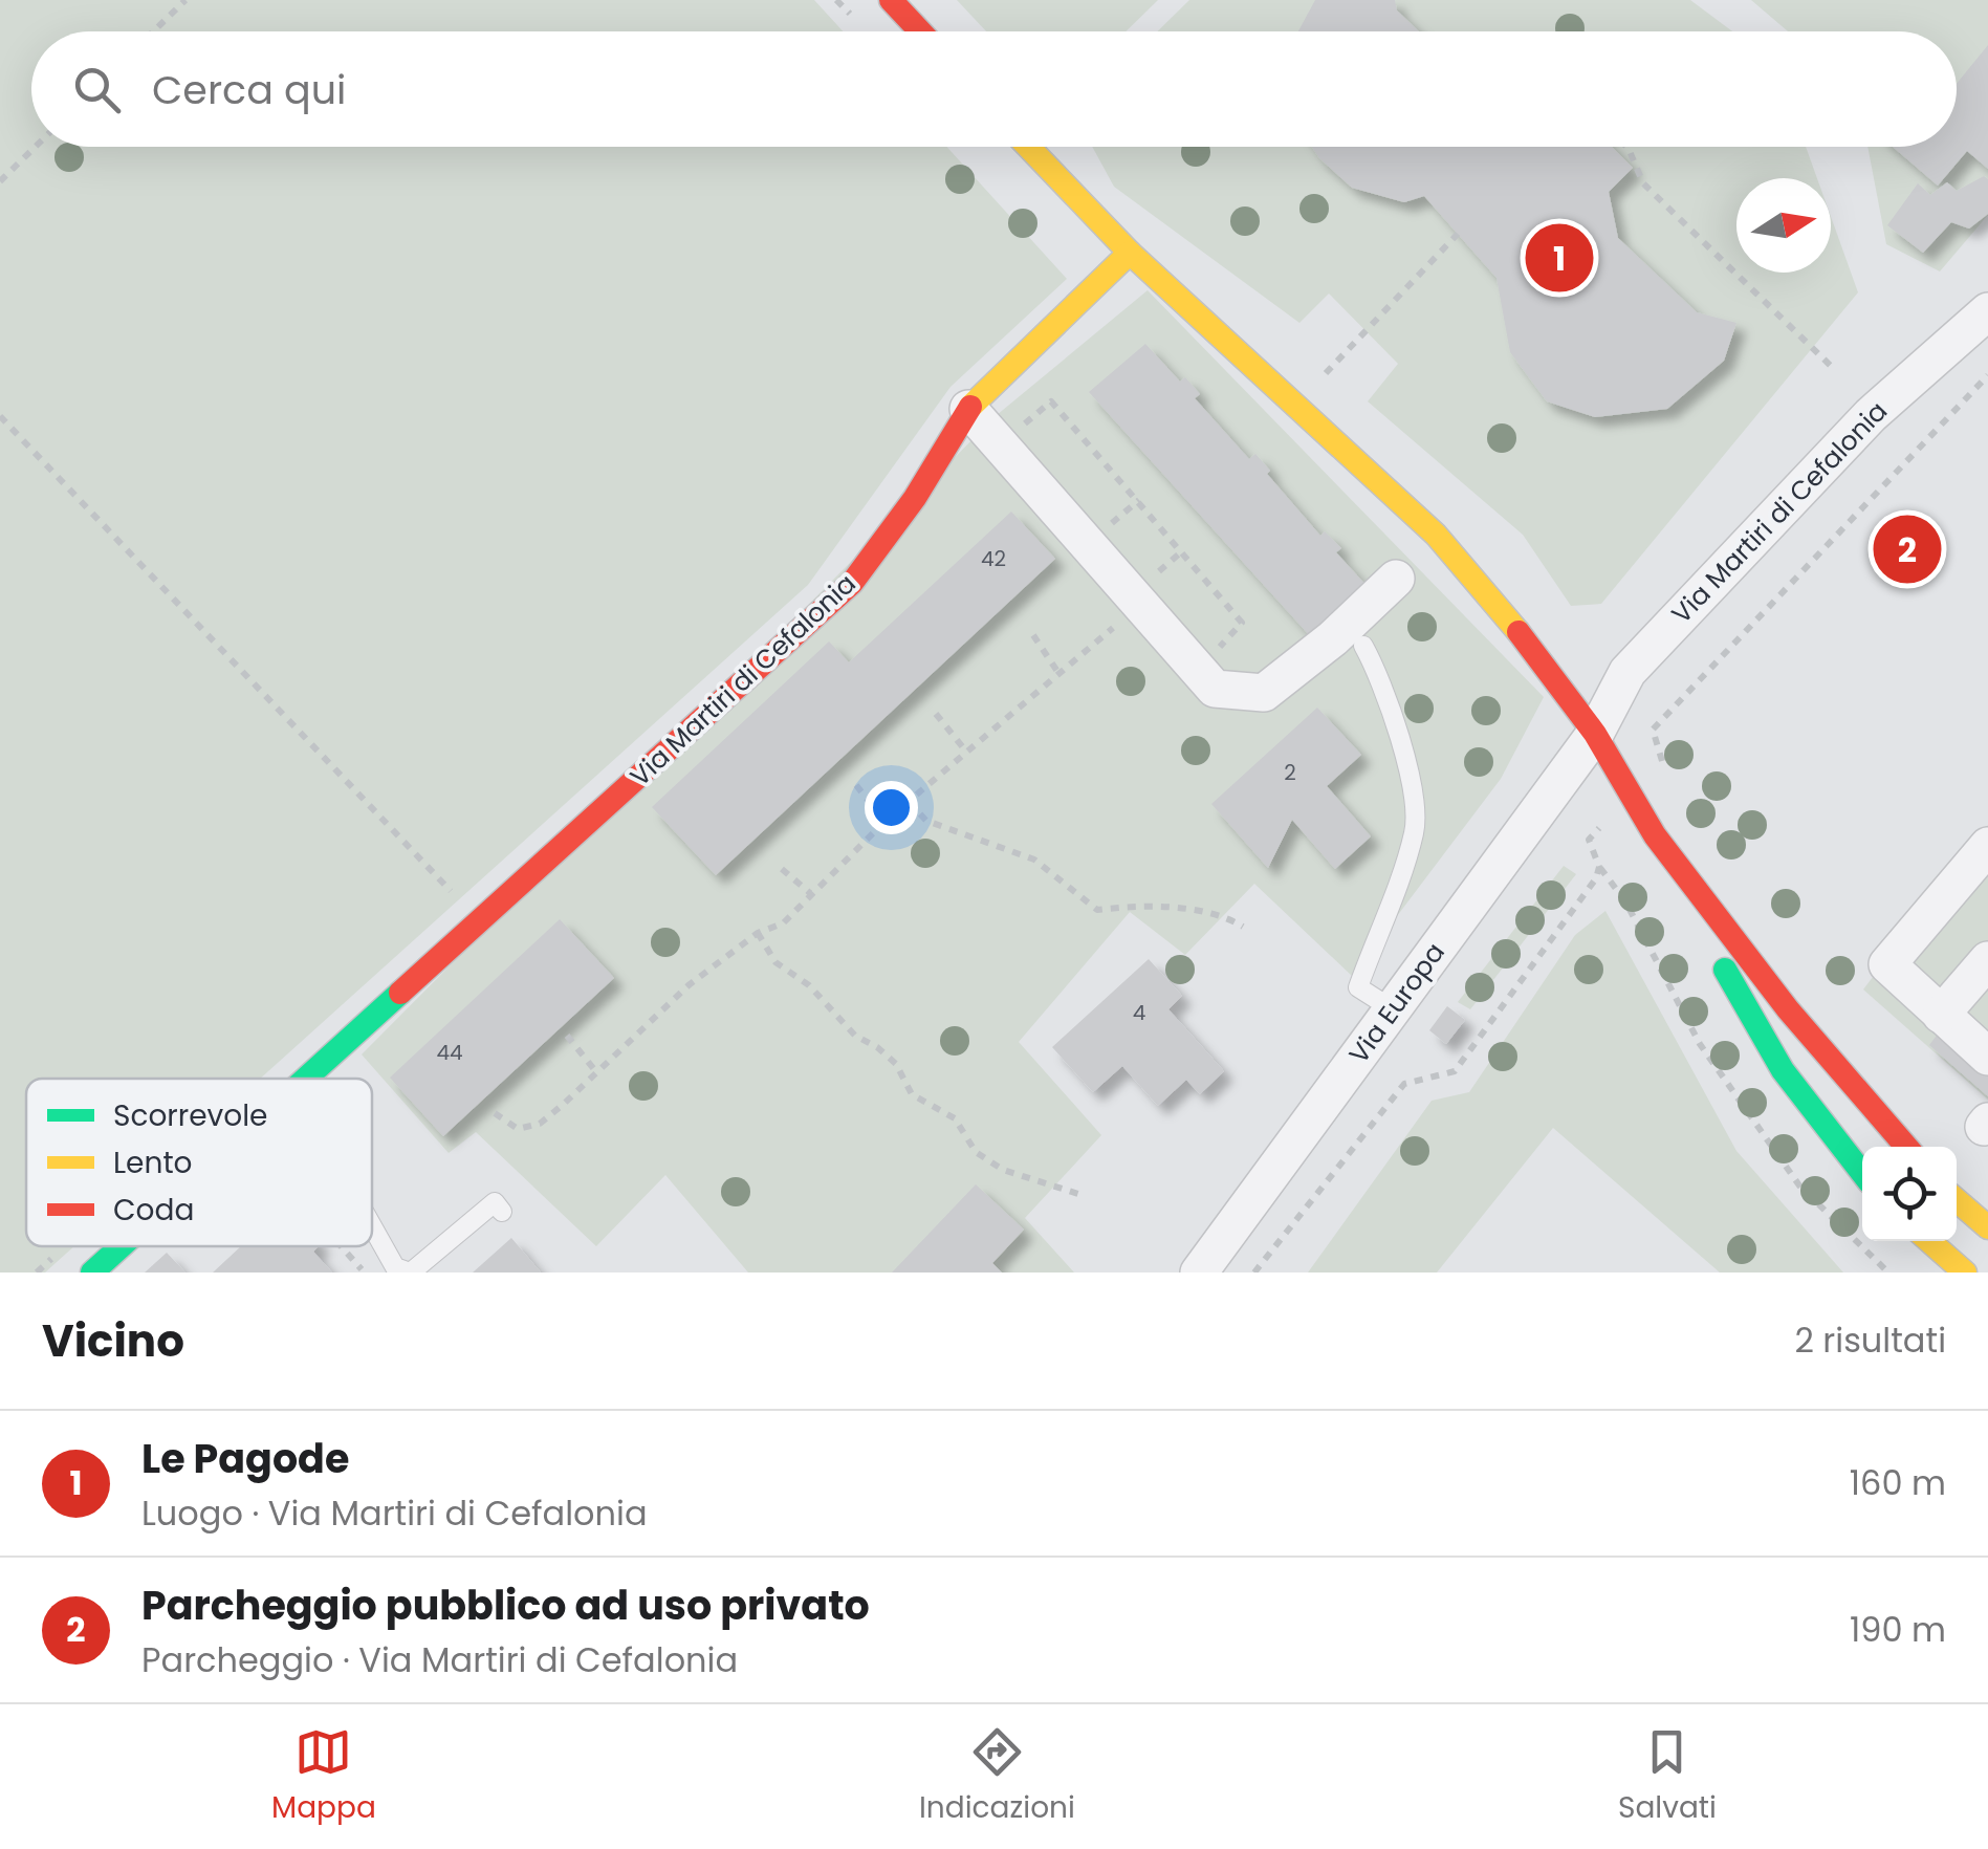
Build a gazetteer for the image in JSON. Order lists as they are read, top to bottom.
{
  "streets": {
    "street": ["Via Martiri di Cefalonia", "Via Europa"]
  },
  "crossings": [
    ["Via Martiri di Cefalonia", "Via Europa"]
  ],
  "house_numbers": [
    "42",
    "2",
    "4",
    "44"
  ],
  "legend": ["Scorrevole", "Lento", "Coda"],
  "north": "right",
  "page": {
    "search": "Cerca qui",
    "pins": ["1", "2"],
    "heading": ["Vicino", "2 risultati"],
    "list": [
      {
        "mark": "1",
        "name": "Le Pagode",
        "note": "Luogo · Via Martiri di Cefalonia",
        "value": "160 m"
      },
      {
        "mark": "2",
        "name": "Parcheggio pubblico ad uso privato",
        "note": "Parcheggio · Via Martiri di Cefalonia",
        "value": "190 m"
      }
    ],
    "nav": ["Mappa", "Indicazioni", "Salvati"]
  }
}
